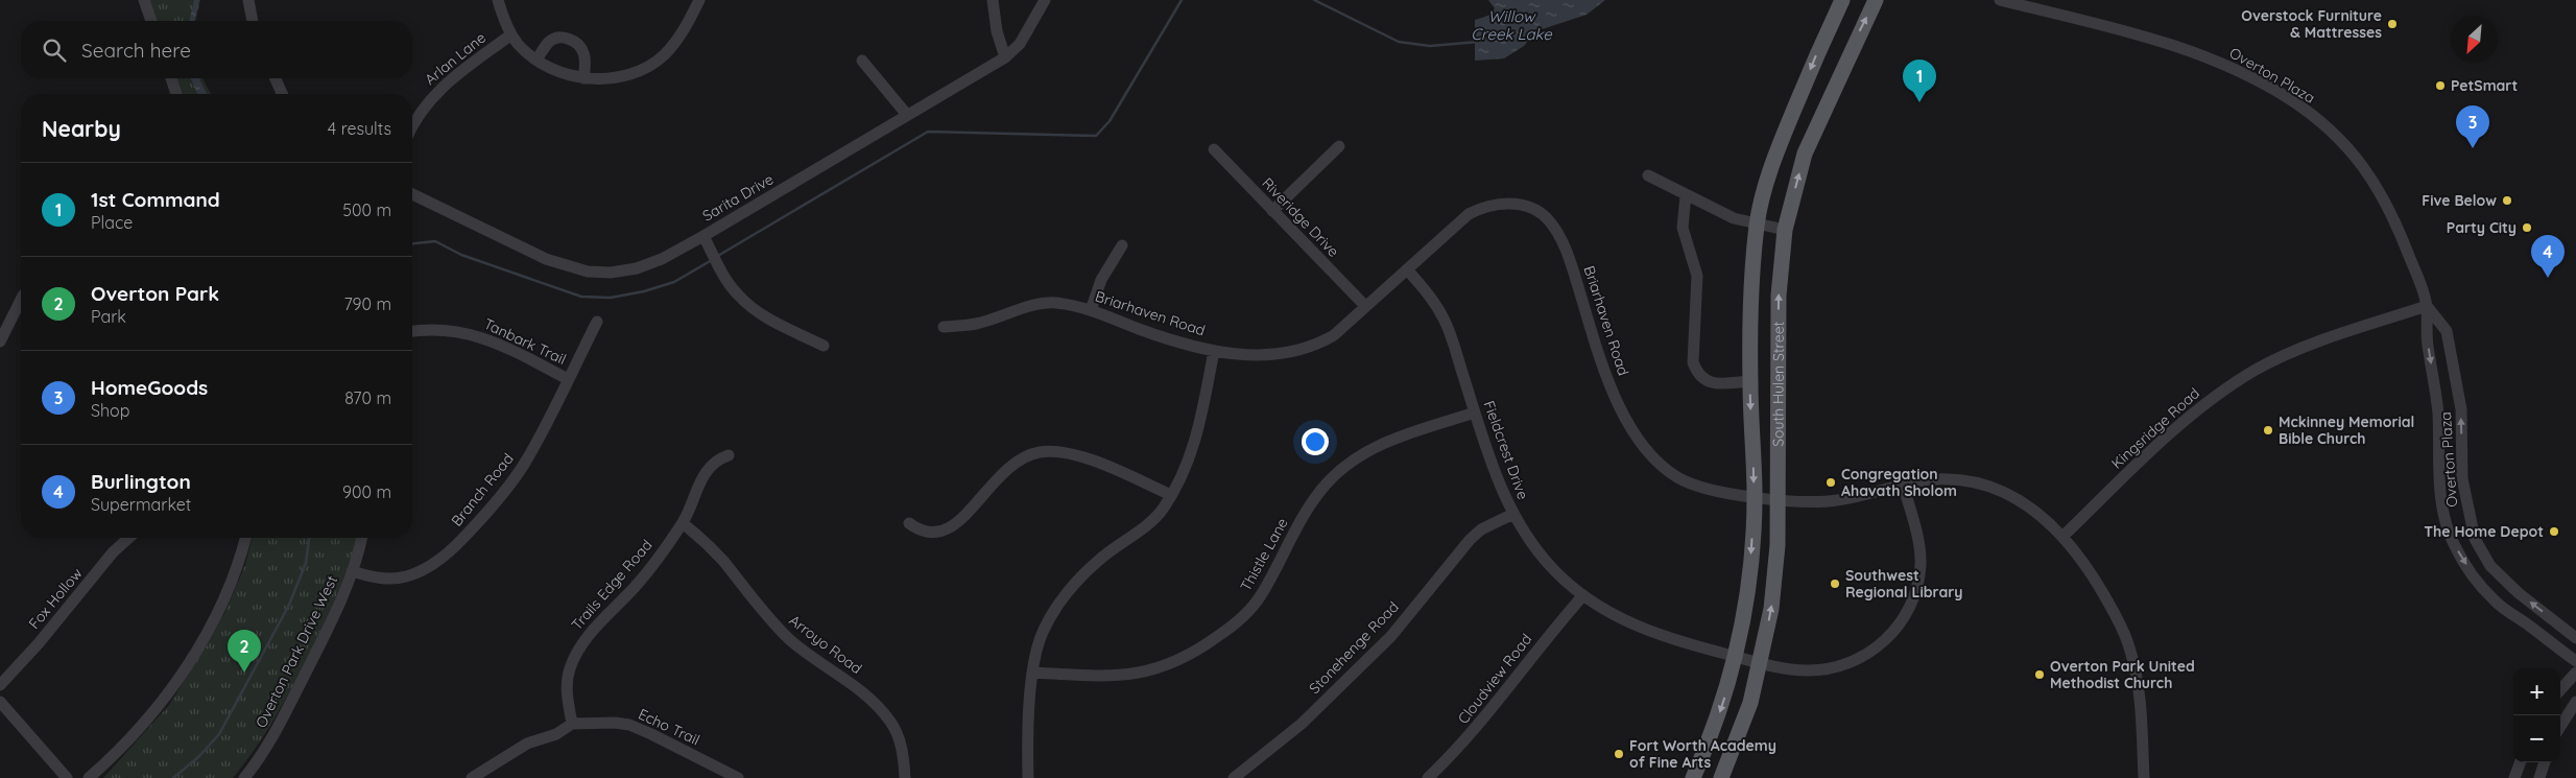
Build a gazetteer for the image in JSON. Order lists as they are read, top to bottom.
{
  "streets": {
    "main road": ["South Hulen Street"],
    "street": [
      "Arlan Lane",
      "Overton Plaza",
      "Sarita Drive",
      "Riveridge Drive",
      "Briarhaven Road",
      "Tanbark Trail",
      "Kingsridge Road",
      "Fieldcrest Drive",
      "Branch Road",
      "Thistle Lane",
      "Trails Edge Road",
      "Fox Hollow",
      "Arroyo Road",
      "Stonehenge Road",
      "Overton Park Drive West",
      "Cloudview Road",
      "Echo Trail"
    ]
  },
  "crossings": [
    ["Overton Plaza", "Kingsridge Road"],
    ["Riveridge Drive", "Briarhaven Road"],
    ["Briarhaven Road", "South Hulen Street"],
    ["Briarhaven Road", "Kingsridge Road"],
    ["Briarhaven Road", "Fieldcrest Drive"],
    ["Tanbark Trail", "Branch Road"],
    ["South Hulen Street", "Fieldcrest Drive"],
    ["Fieldcrest Drive", "Thistle Lane"],
    ["Fieldcrest Drive", "Stonehenge Road"],
    ["Fieldcrest Drive", "Cloudview Road"],
    ["Branch Road", "Overton Park Drive West"],
    ["Trails Edge Road", "Arroyo Road"],
    ["Trails Edge Road", "Echo Trail"]
  ],
  "water": ["Willow Creek Lake"],
  "places": [
    "Overstock Furniture & Mattresses",
    "PetSmart",
    "Five Below",
    "Party City",
    "Mckinney Memorial Bible Church",
    "Congregation Ahavath Sholom",
    "The Home Depot",
    "Southwest Regional Library",
    "Overton Park United Methodist Church",
    "Fort Worth Academy of Fine Arts"
  ],
  "north": "bottom left",
  "page": {
    "search": "Search here",
    "pins": [
      "1",
      "3",
      "4",
      "2"
    ],
    "heading": ["Nearby", "4 results"],
    "list": [
      {
        "mark": "1",
        "name": "1st Command",
        "note": "Place",
        "value": "500 m"
      },
      {
        "mark": "2",
        "name": "Overton Park",
        "note": "Park",
        "value": "790 m"
      },
      {
        "mark": "3",
        "name": "HomeGoods",
        "note": "Shop",
        "value": "870 m"
      },
      {
        "mark": "4",
        "name": "Burlington",
        "note": "Supermarket",
        "value": "900 m"
      }
    ],
    "map_buttons": ["+", "−"]
  }
}
